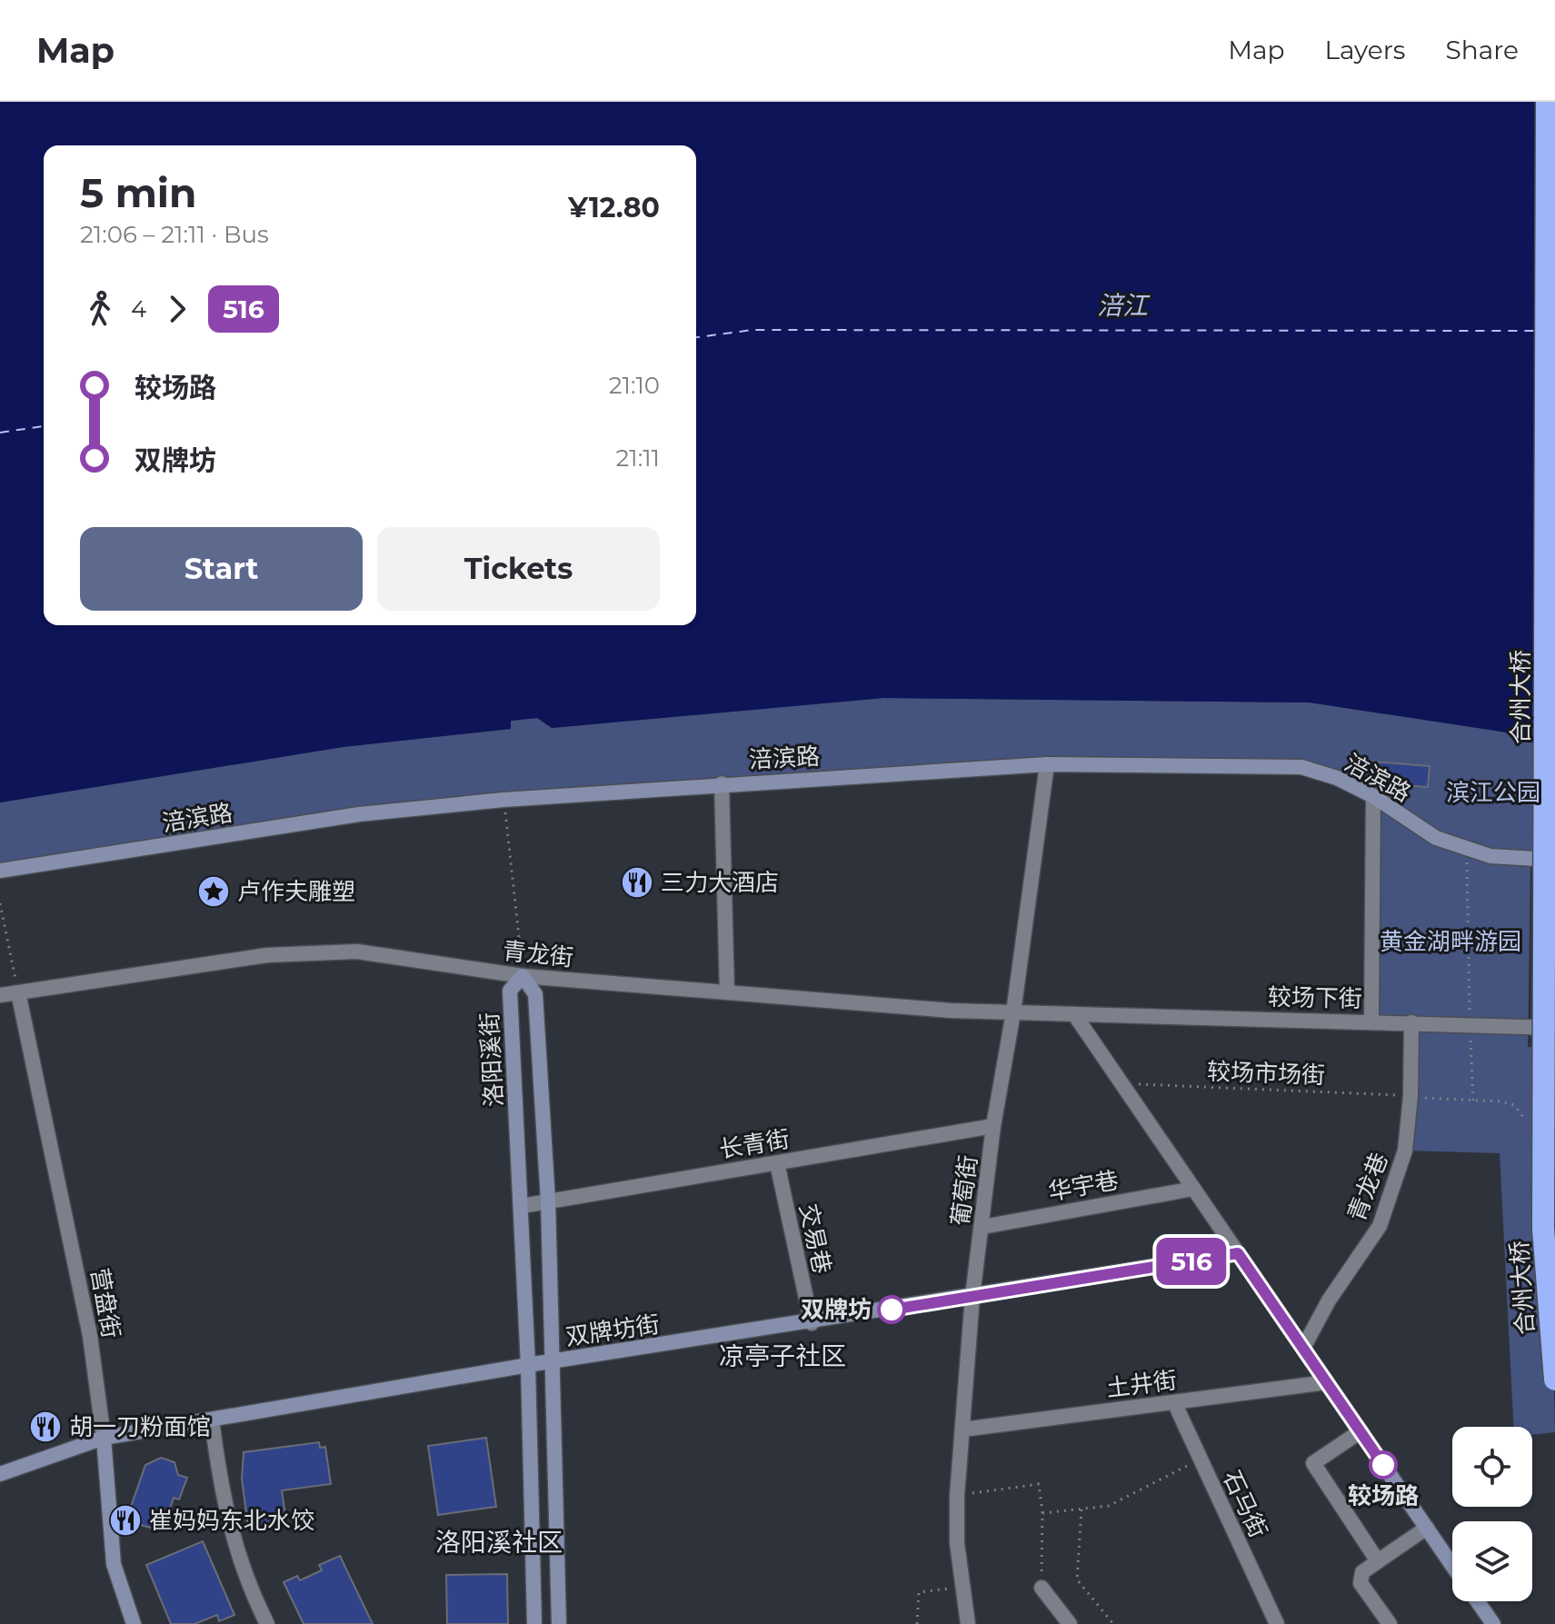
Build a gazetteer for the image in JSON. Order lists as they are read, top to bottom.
{
  "streets": {
    "highway": ["合州大桥"],
    "street": [
      "涪滨路",
      "青龙街",
      "较场下街",
      "洛阳溪街",
      "长青街",
      "华宇巷",
      "青龙巷",
      "葡萄街",
      "交易巷",
      "营盘街",
      "双牌坊街",
      "土井街",
      "石马街"
    ],
    "path": ["较场市场街"]
  },
  "crossings": [
    ["涪滨路", "葡萄街"],
    ["青龙街", "较场下街"],
    ["青龙街", "洛阳溪街"],
    ["青龙街", "葡萄街"],
    ["青龙街", "营盘街"],
    ["较场下街", "青龙巷"],
    ["洛阳溪街", "长青街"],
    ["洛阳溪街", "双牌坊街"],
    ["较场市场街", "青龙巷"],
    ["长青街", "葡萄街"],
    ["长青街", "交易巷"],
    ["华宇巷", "葡萄街"],
    ["葡萄街", "双牌坊街"],
    ["葡萄街", "土井街"],
    ["交易巷", "双牌坊街"],
    ["营盘街", "双牌坊街"],
    ["土井街", "石马街"]
  ],
  "districts": ["凉亭子社区", "洛阳溪社区"],
  "water": ["涪江"],
  "parks": ["滨江公园", "黄金湖畔游园"],
  "places": {
    "restaurant": ["三力大酒店", "胡一刀粉面馆", "崔妈妈东北水饺"],
    "place": ["卢作夫雕塑"],
    "other": ["双牌坊", "较场路"]
  },
  "lines": ["bus line 516"],
  "page": {
    "header": "Map",
    "nav": ["Map", "Layers", "Share"],
    "on_map": "516",
    "heading": ["5 min", "21:06 – 21:11 · Bus", "¥12.80"],
    "legs": ["4", "516"],
    "list": [
      {
        "name": "较场路",
        "value": "21:10"
      },
      {
        "name": "双牌坊",
        "value": "21:11"
      }
    ],
    "buttons": ["Start", "Tickets"]
  }
}
